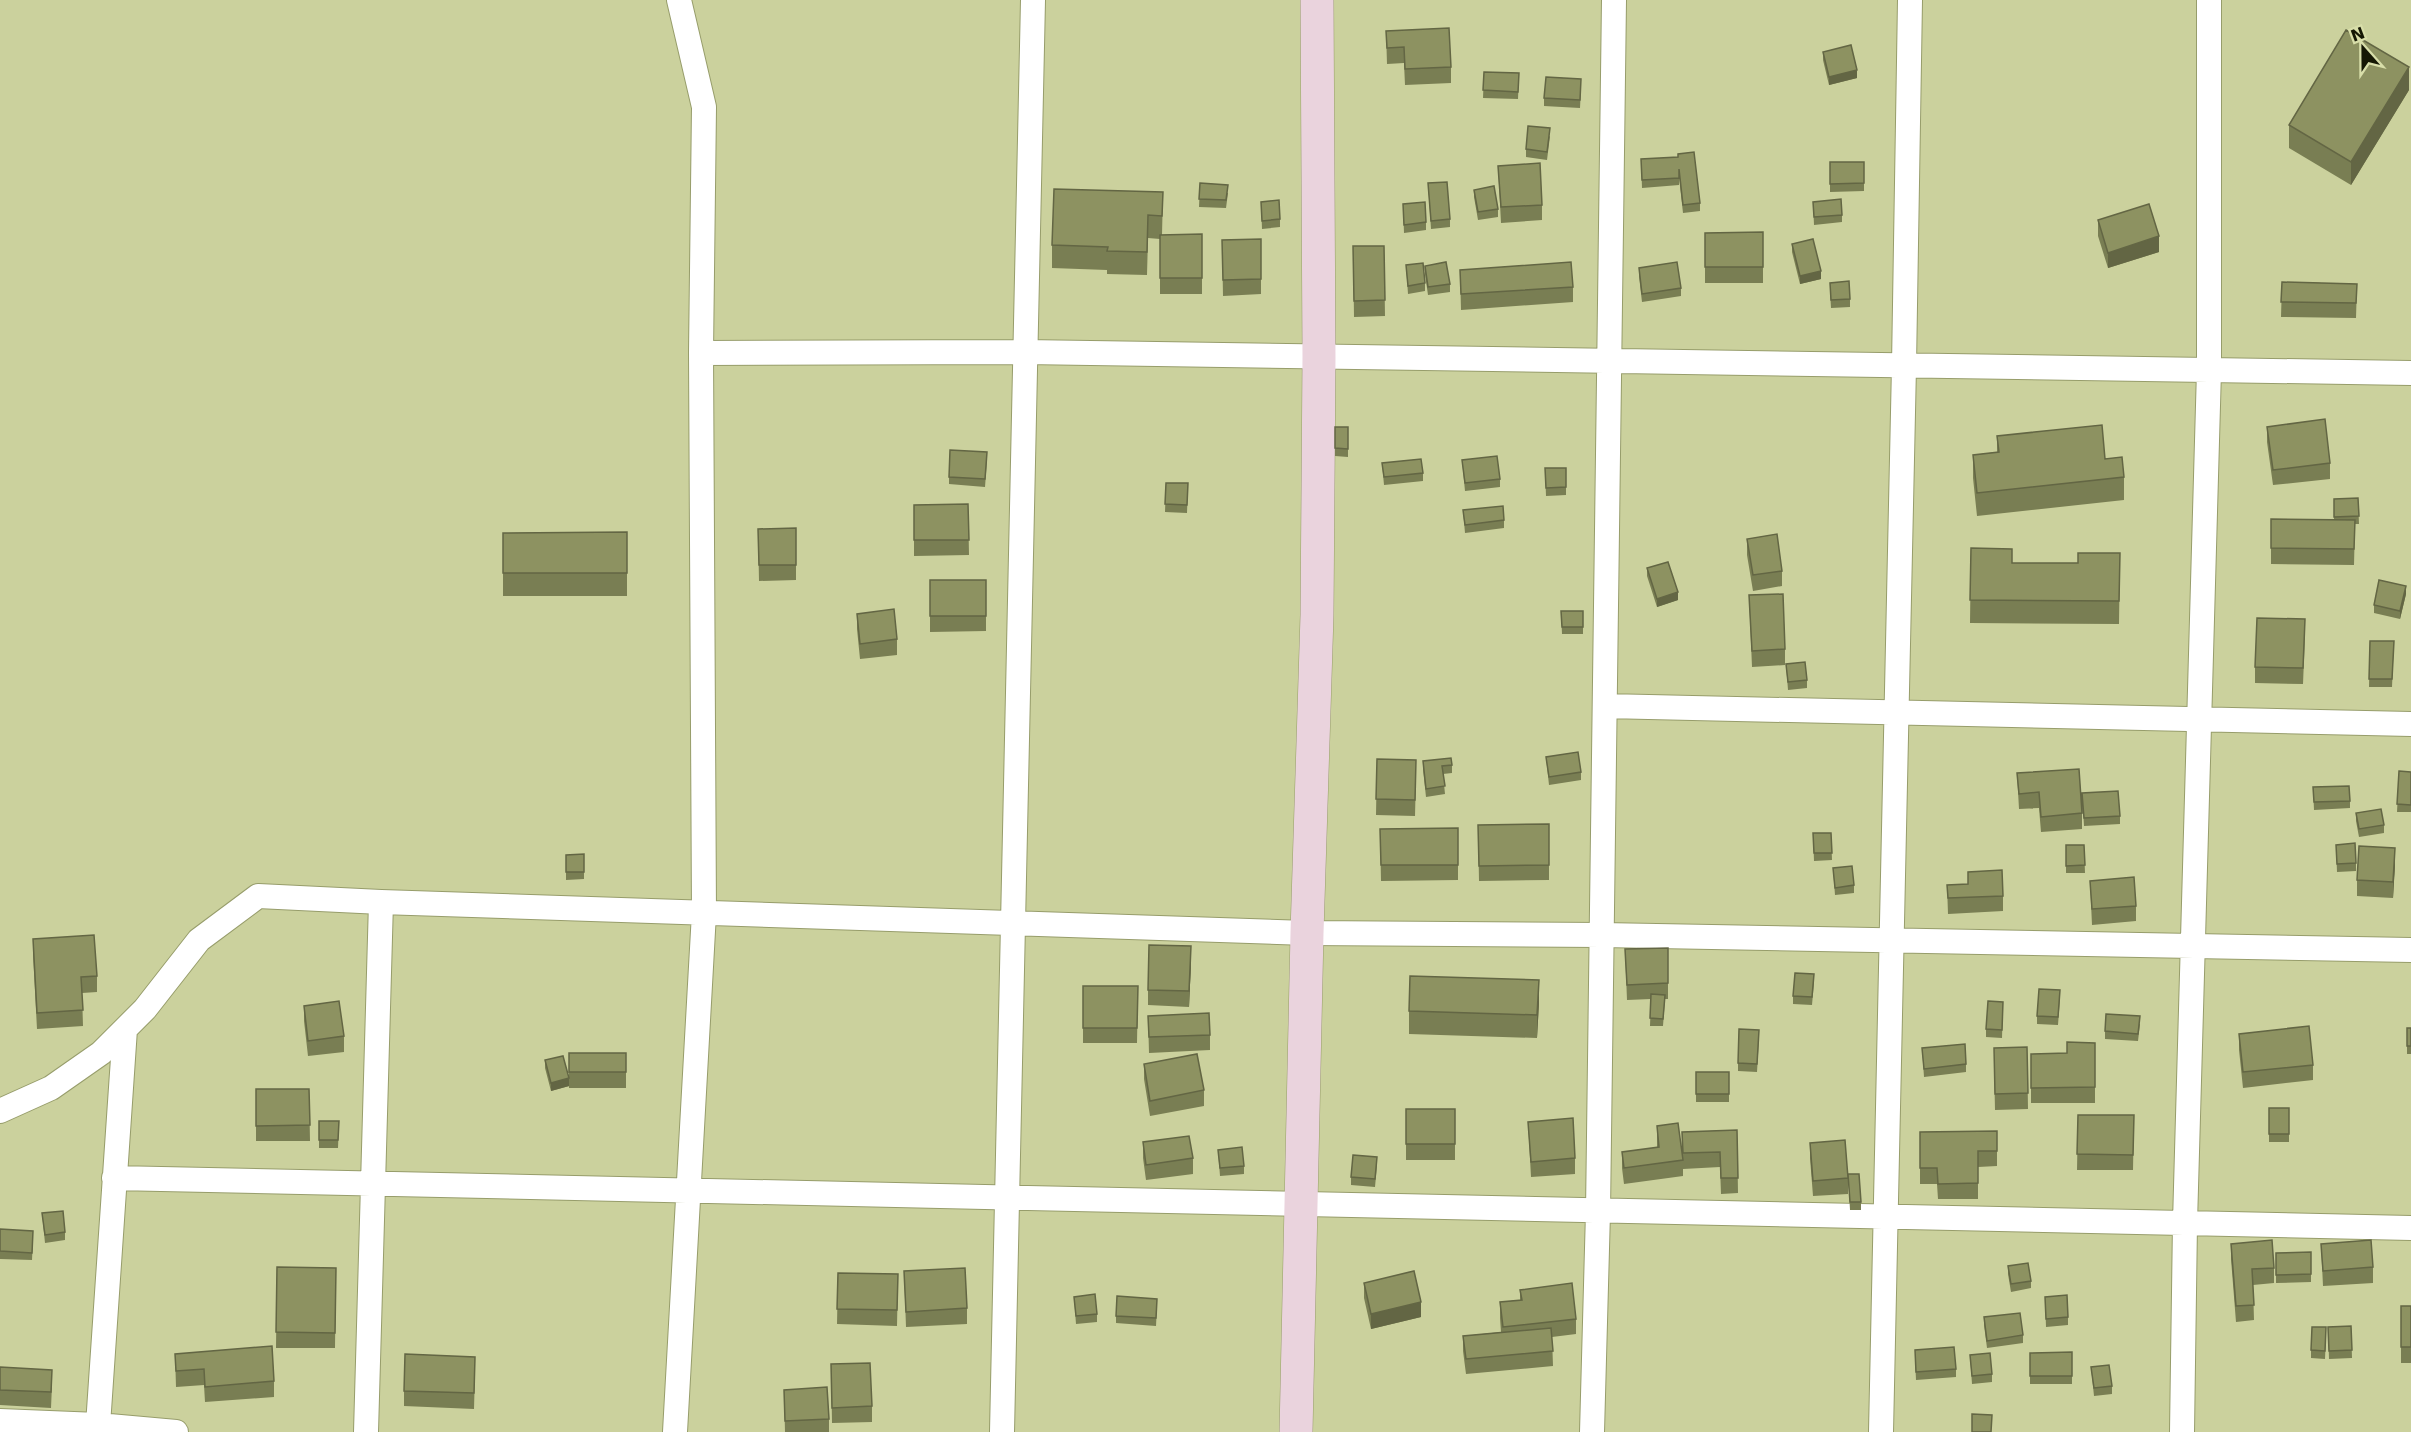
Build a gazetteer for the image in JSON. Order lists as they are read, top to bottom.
{
  "north": "top"
}
